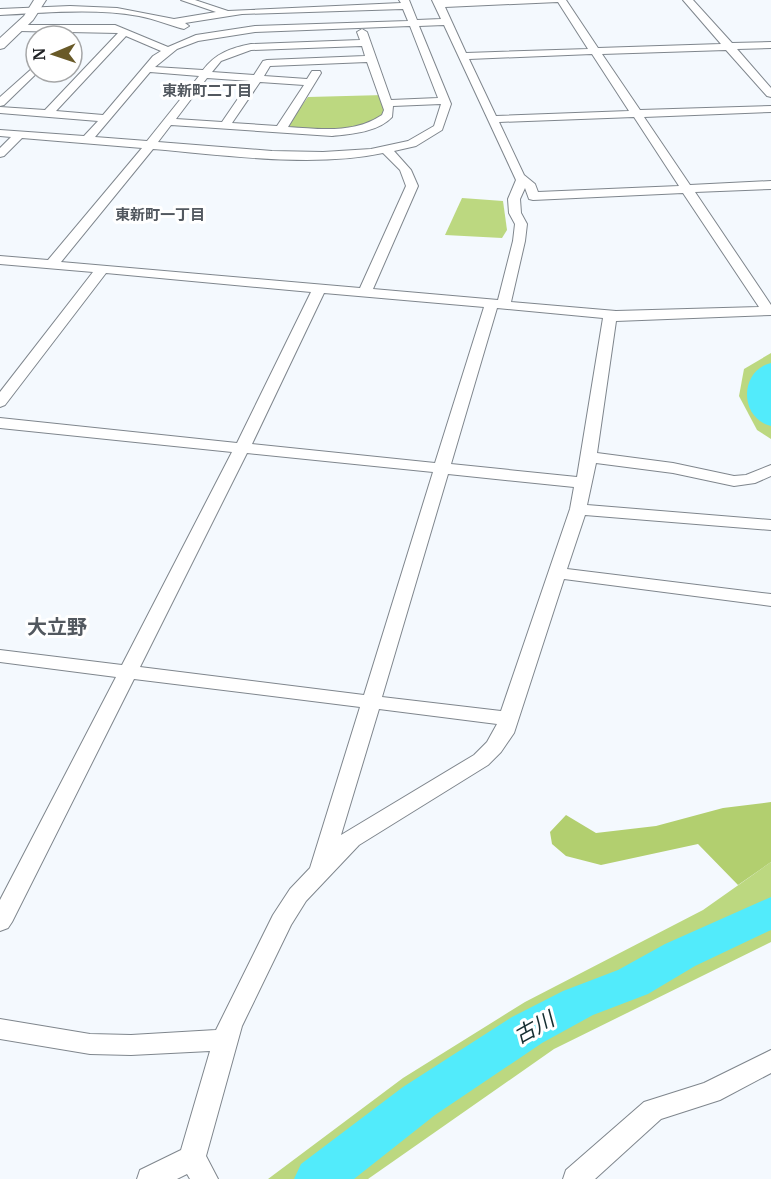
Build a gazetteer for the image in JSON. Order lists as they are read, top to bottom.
{
  "districts": ["東新町二丁目", "東新町一丁目", "大立野"],
  "water": ["古川"],
  "north": "left"
}
